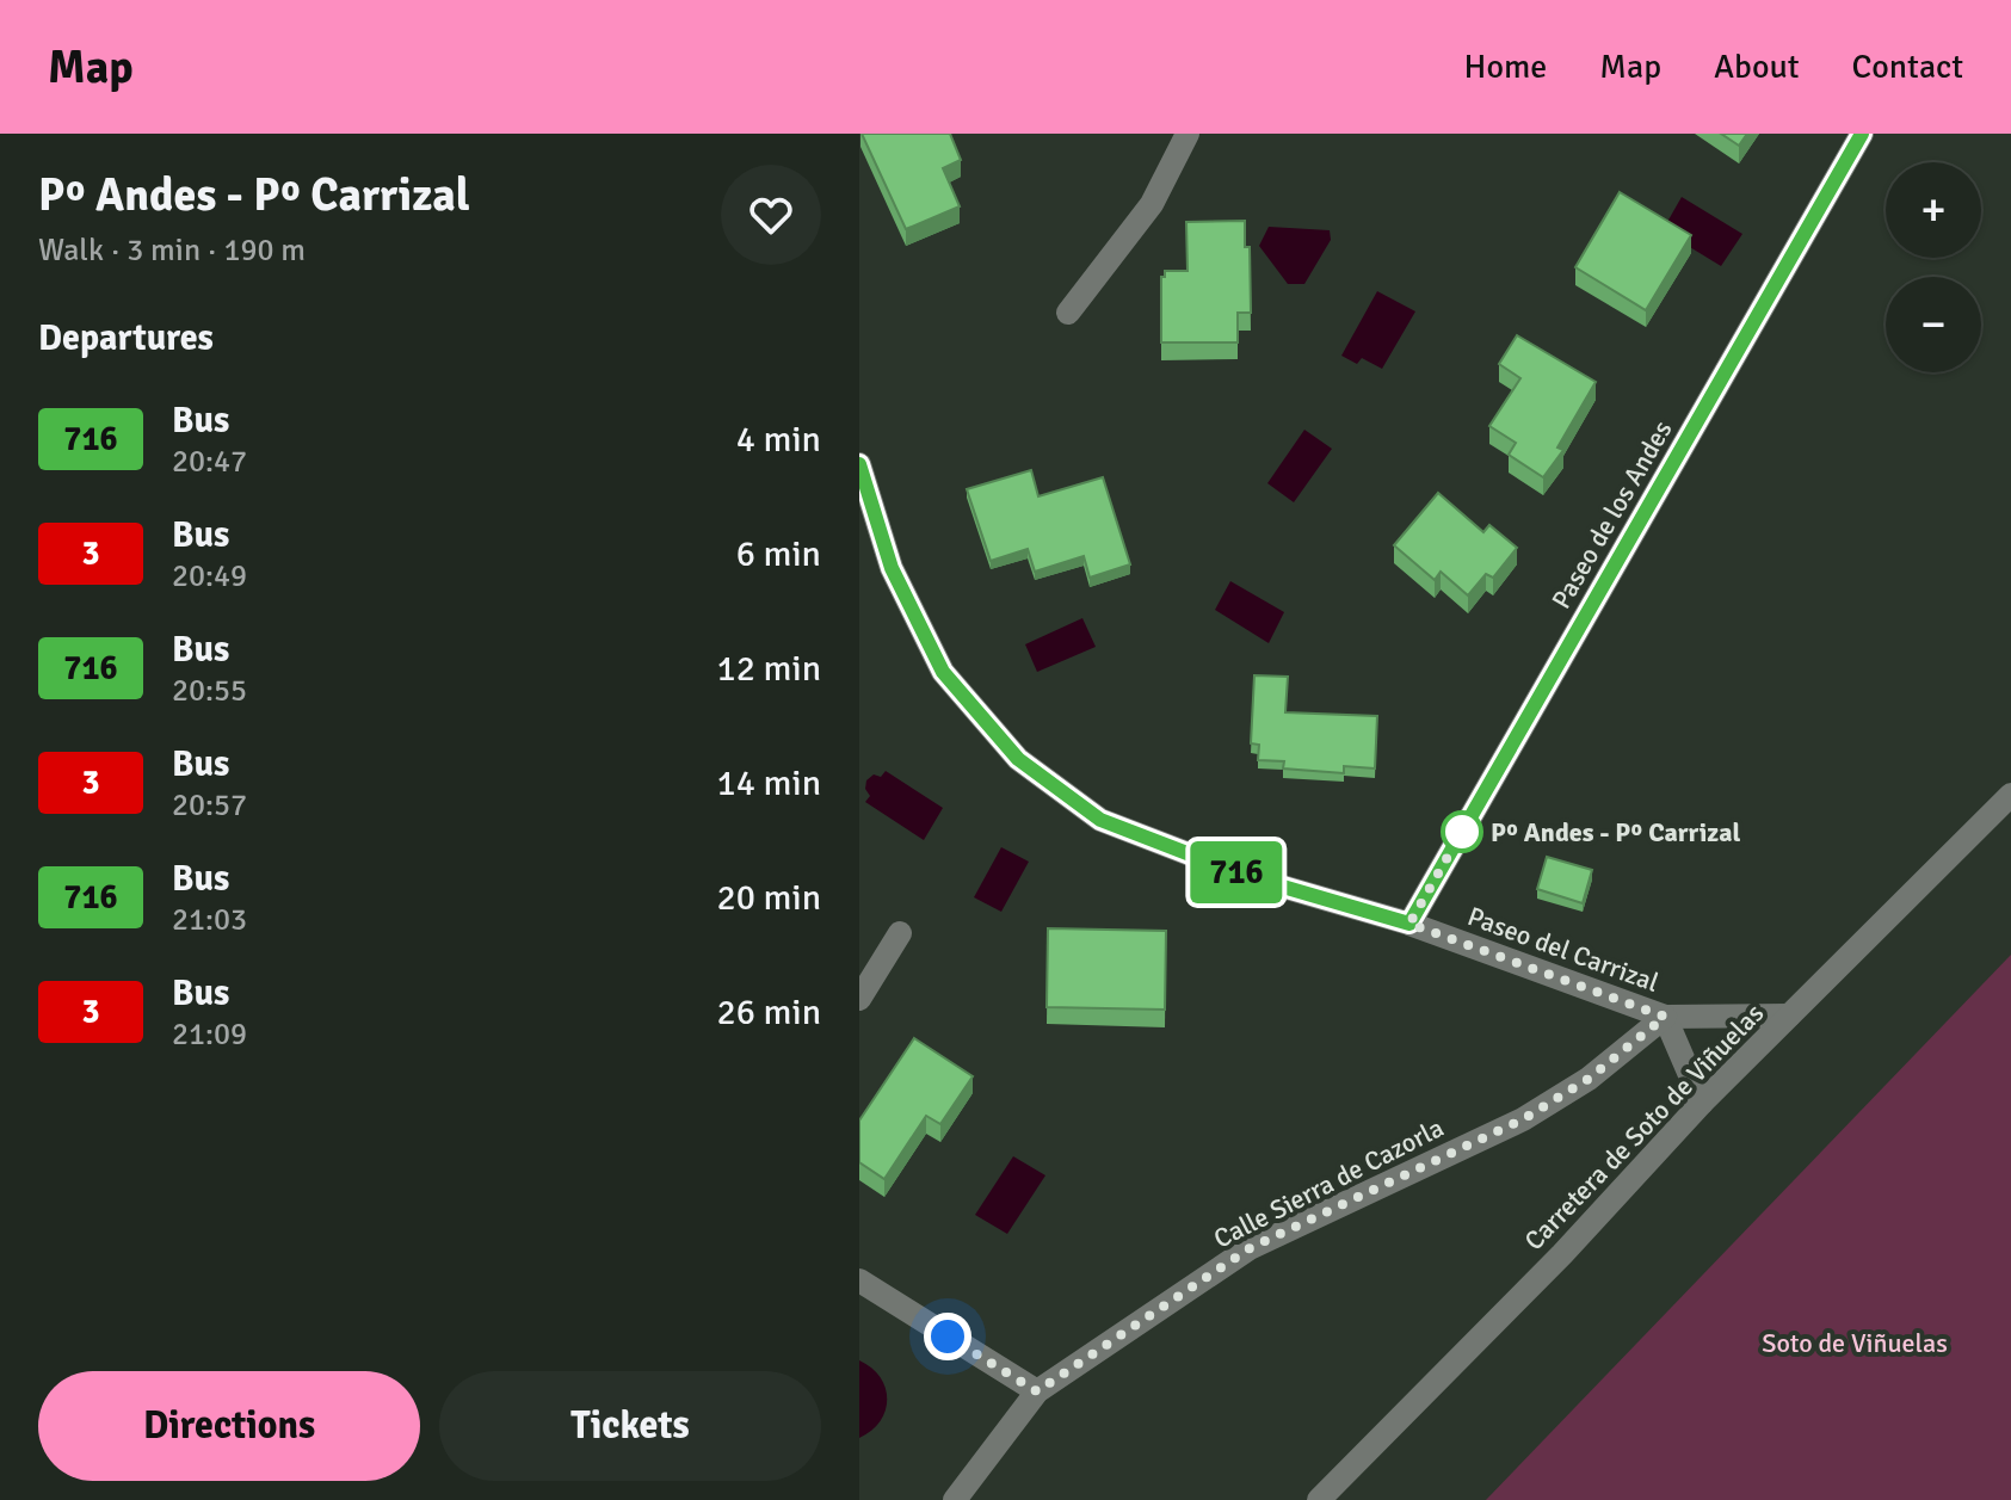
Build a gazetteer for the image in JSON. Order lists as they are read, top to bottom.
{
  "streets": {
    "street": [
      "Paseo de los Andes",
      "Paseo del Carrizal",
      "Carretera de Soto de Viñuelas",
      "Calle Sierra de Cazorla"
    ]
  },
  "crossings": [
    ["Paseo de los Andes", "Paseo del Carrizal"],
    ["Paseo del Carrizal", "Carretera de Soto de Viñuelas"],
    ["Paseo del Carrizal", "Calle Sierra de Cazorla"]
  ],
  "parks": ["Soto de Viñuelas"],
  "places": ["Pº Andes - Pº Carrizal"],
  "lines": ["bus line 716"],
  "page": {
    "header": "Map",
    "nav": [
      "Home",
      "Map",
      "About",
      "Contact"
    ],
    "heading": [
      ["Pº Andes - Pº Carrizal", "Walk · 3 min · 190 m"],
      "Departures"
    ],
    "on_map": "716",
    "map_buttons": ["+", "−"],
    "list": [
      {
        "mark": "716",
        "name": "Bus",
        "note": "20:47",
        "value": "4 min"
      },
      {
        "mark": "3",
        "name": "Bus",
        "note": "20:49",
        "value": "6 min"
      },
      {
        "mark": "716",
        "name": "Bus",
        "note": "20:55",
        "value": "12 min"
      },
      {
        "mark": "3",
        "name": "Bus",
        "note": "20:57",
        "value": "14 min"
      },
      {
        "mark": "716",
        "name": "Bus",
        "note": "21:03",
        "value": "20 min"
      },
      {
        "mark": "3",
        "name": "Bus",
        "note": "21:09",
        "value": "26 min"
      }
    ],
    "buttons": ["Directions", "Tickets"]
  }
}
